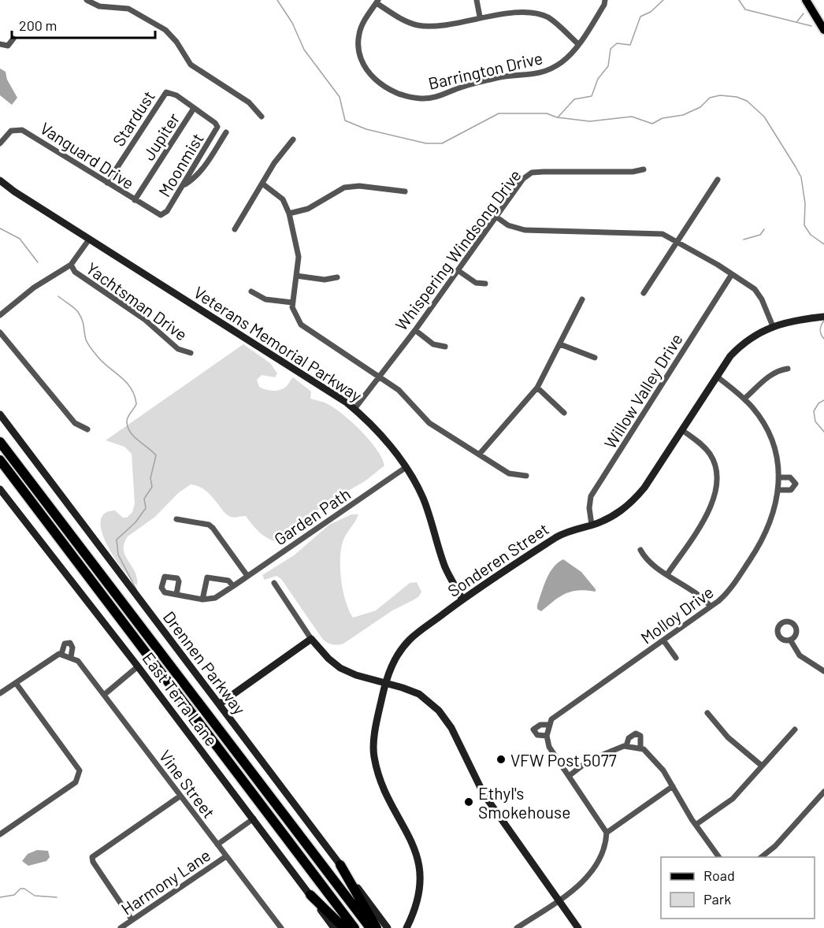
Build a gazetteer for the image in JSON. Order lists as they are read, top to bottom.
{
  "streets": {
    "street": [
      "Barrington Drive",
      "Stardust",
      "Jupiter",
      "Vanguard Drive",
      "Moonmist",
      "Whispering Windsong Drive",
      "Yachtsman Drive",
      "Veterans Memorial Parkway",
      "Willow Valley Drive",
      "Garden Path",
      "Sonderen Street",
      "Molloy Drive",
      "Drennen Parkway",
      "East Terra Lane",
      "Vine Street",
      "Harmony Lane"
    ]
  },
  "crossings": [
    ["Stardust", "Jupiter"],
    ["Stardust", "Vanguard Drive"],
    ["Stardust", "Moonmist"],
    ["Jupiter", "Vanguard Drive"],
    ["Jupiter", "Moonmist"],
    ["Vanguard Drive", "Moonmist"],
    ["Whispering Windsong Drive", "Veterans Memorial Parkway"],
    ["Veterans Memorial Parkway", "Garden Path"],
    ["Veterans Memorial Parkway", "Sonderen Street"],
    ["Willow Valley Drive", "Sonderen Street"],
    ["Sonderen Street", "Molloy Drive"],
    ["East Terra Lane", "Harmony Lane"],
    ["Vine Street", "Harmony Lane"]
  ],
  "places": ["VFW Post 5077", "Ethyl's Smokehouse"],
  "legend": ["Road", "Park"],
  "scale_bar": "200 m"
}
